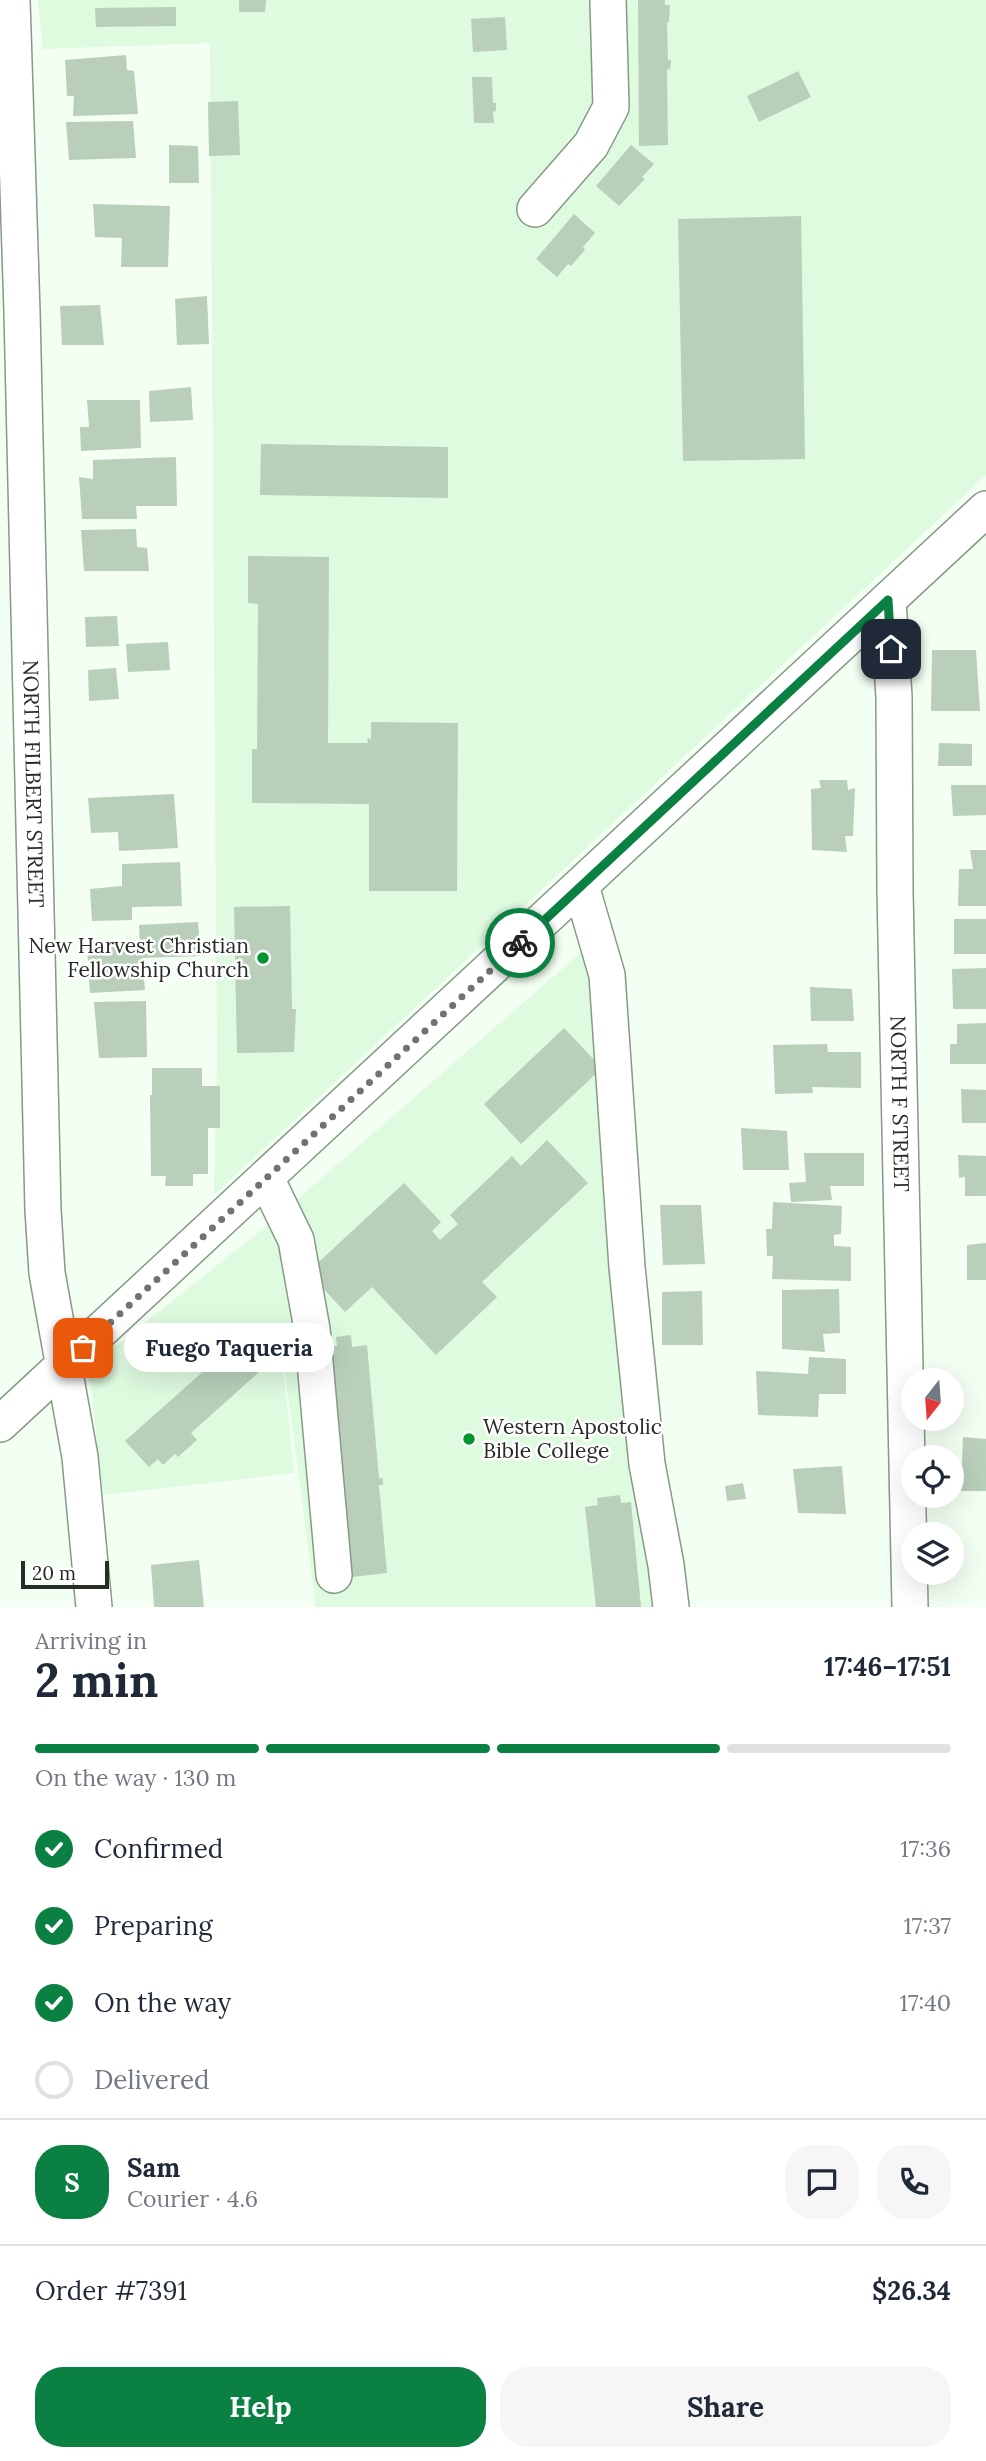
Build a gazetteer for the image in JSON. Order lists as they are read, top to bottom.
{
  "streets": {
    "street": ["NORTH FILBERT STREET", "NORTH F STREET"]
  },
  "places": ["New Harvest Christian Fellowship Church", "Fuego Taqueria", "Western Apostolic Bible College"],
  "scale_bar": "20 m",
  "north": "bottom",
  "page": {
    "bubble": "Fuego Taqueria",
    "scale": "20 m",
    "heading": ["2 min", "Arriving in", "17:46–17:51"],
    "panel": [
      "Sam",
      "Courier · 4.6",
      "Order #7391",
      "$26.34"
    ],
    "bar": "On the way · 130 m",
    "list": [
      ["Confirmed", "17:36"],
      ["Preparing", "17:37"],
      ["On the way", "17:40"],
      "Delivered"
    ],
    "round": "S",
    "buttons": ["Help", "Share"]
  }
}
